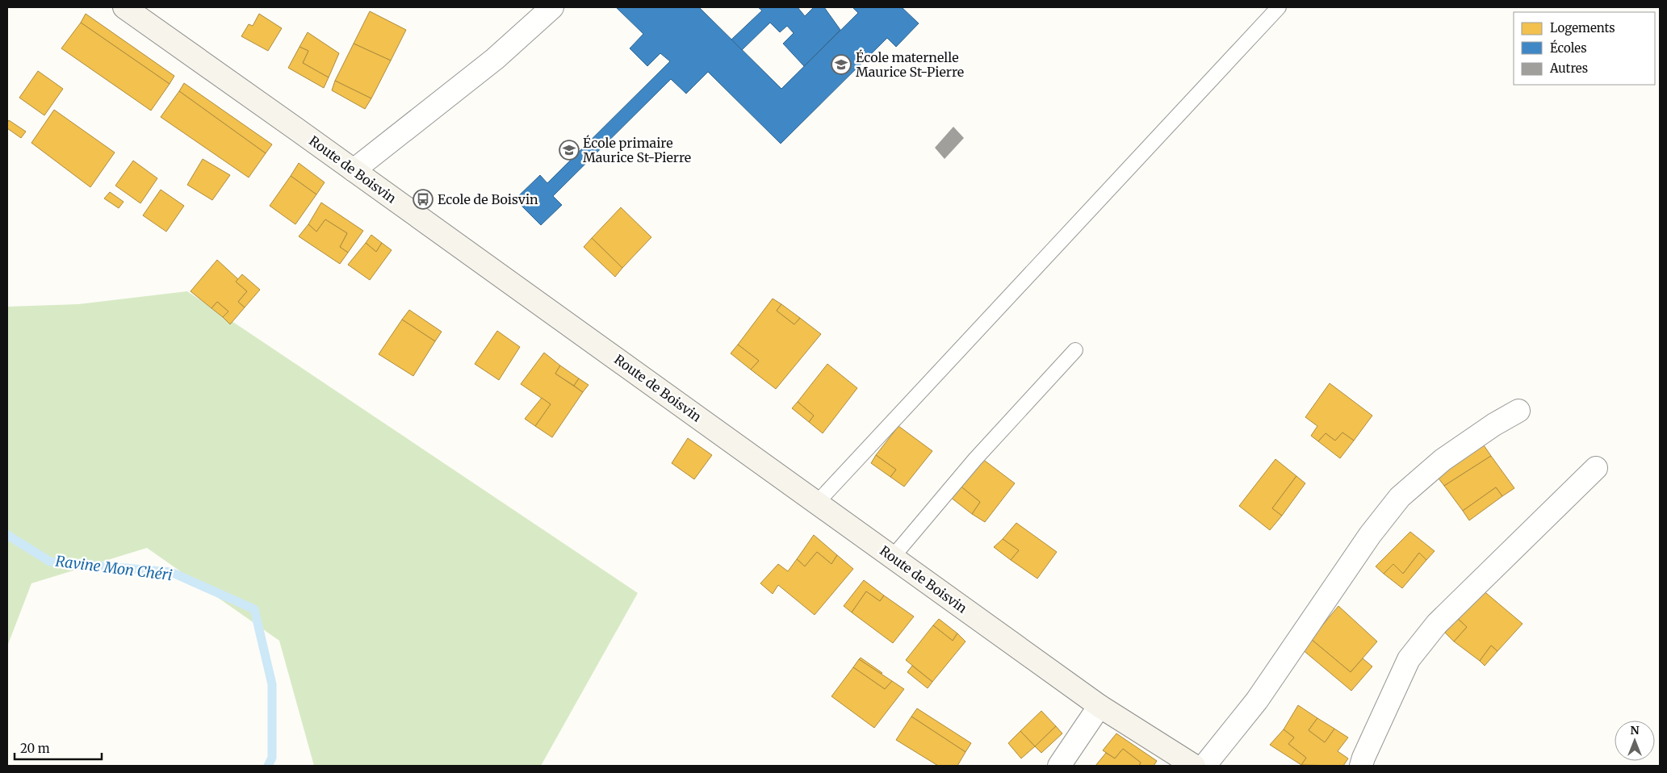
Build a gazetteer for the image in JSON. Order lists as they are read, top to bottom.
{
  "streets": {
    "main road": ["Route de Boisvin"]
  },
  "water": ["Ravine Mon Chéri"],
  "places": {
    "school or university": ["École maternelle Maurice St-Pierre", "École primaire Maurice St-Pierre"],
    "bus stop": ["Ecole de Boisvin"]
  },
  "legend": ["Logements", "Écoles", "Autres"],
  "scale_bar": "20 m",
  "north": "top"
}
